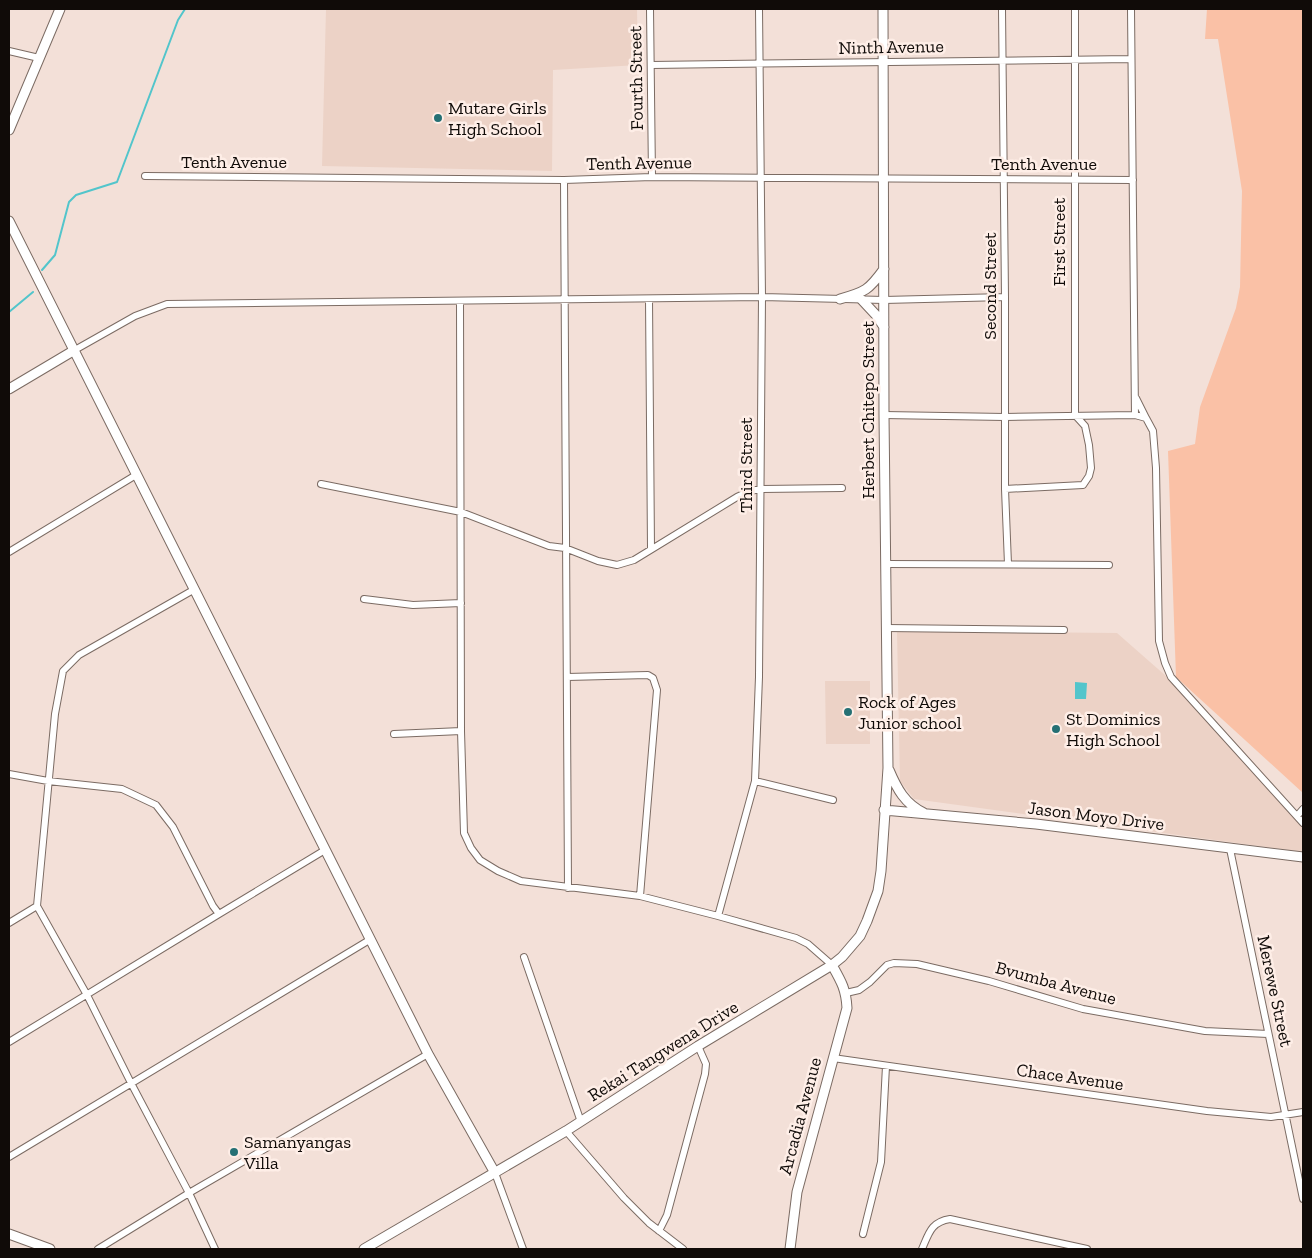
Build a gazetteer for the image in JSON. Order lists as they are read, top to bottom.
{
  "streets": {
    "street": [
      "Ninth Avenue",
      "Fourth Street",
      "Tenth Avenue",
      "First Street",
      "Second Street",
      "Herbert Chitepo Street",
      "Third Street",
      "Jason Moyo Drive",
      "Bvumba Avenue",
      "Merewe Street",
      "Rekai Tangwena Drive",
      "Chace Avenue",
      "Arcadia Avenue"
    ]
  },
  "crossings": [
    ["Ninth Avenue", "Fourth Street"],
    ["Ninth Avenue", "First Street"],
    ["Ninth Avenue", "Second Street"],
    ["Ninth Avenue", "Herbert Chitepo Street"],
    ["Ninth Avenue", "Third Street"],
    ["Fourth Street", "Tenth Avenue"],
    ["Tenth Avenue", "First Street"],
    ["Tenth Avenue", "Second Street"],
    ["Tenth Avenue", "Herbert Chitepo Street"],
    ["Tenth Avenue", "Third Street"],
    ["Herbert Chitepo Street", "Jason Moyo Drive"],
    ["Herbert Chitepo Street", "Rekai Tangwena Drive"],
    ["Jason Moyo Drive", "Merewe Street"],
    ["Jason Moyo Drive", "Rekai Tangwena Drive"],
    ["Bvumba Avenue", "Merewe Street"],
    ["Bvumba Avenue", "Arcadia Avenue"],
    ["Merewe Street", "Chace Avenue"],
    ["Chace Avenue", "Arcadia Avenue"]
  ],
  "places": [
    "Mutare Girls High School",
    "Rock of Ages Junior school",
    "St Dominics High School",
    "Samanyangas Villa"
  ]
}
